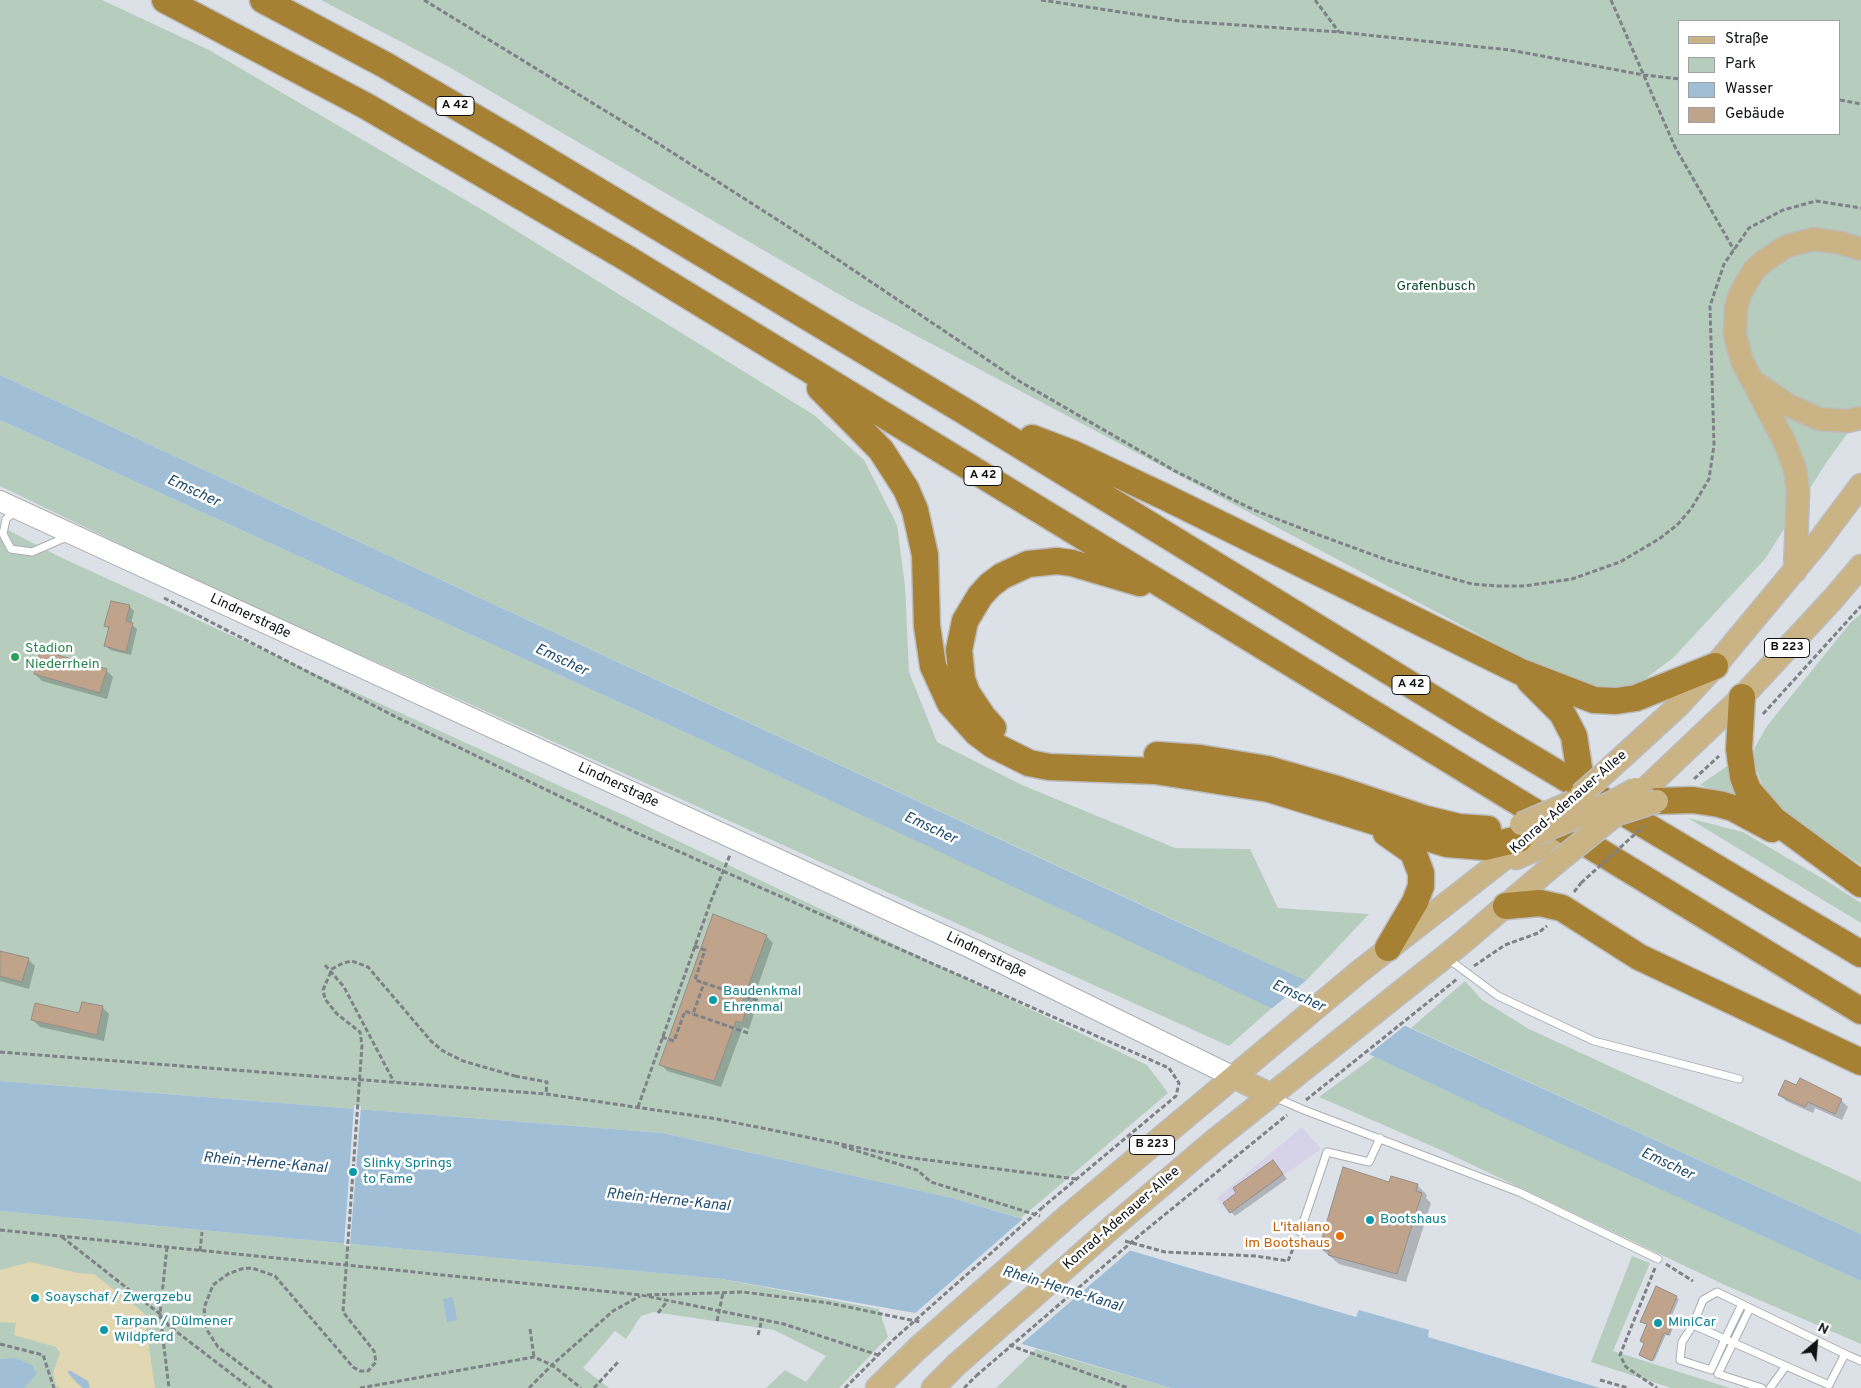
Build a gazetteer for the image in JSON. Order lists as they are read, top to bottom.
{
  "streets": {
    "highway": ["A 42"],
    "main road": ["B 223", "Konrad-Adenauer-Allee"],
    "street": ["Lindnerstraße"]
  },
  "crossings": [
    ["Lindnerstraße", "Konrad-Adenauer-Allee"]
  ],
  "water": ["Emscher", "Rhein-Herne-Kanal"],
  "parks": ["Grafenbusch"],
  "places": [
    "Stadion Niederrhein",
    "Baudenkmal Ehrenmal",
    "Slinky Springs to Fame",
    "Bootshaus",
    "L'italiano im Bootshaus",
    "Soayschaf / Zwergzebu",
    "MiniCar",
    "Tarpan / Dülmener Wildpferd"
  ],
  "legend": [
    "Straße",
    "Park",
    "Wasser",
    "Gebäude"
  ],
  "north": "top right"
}
